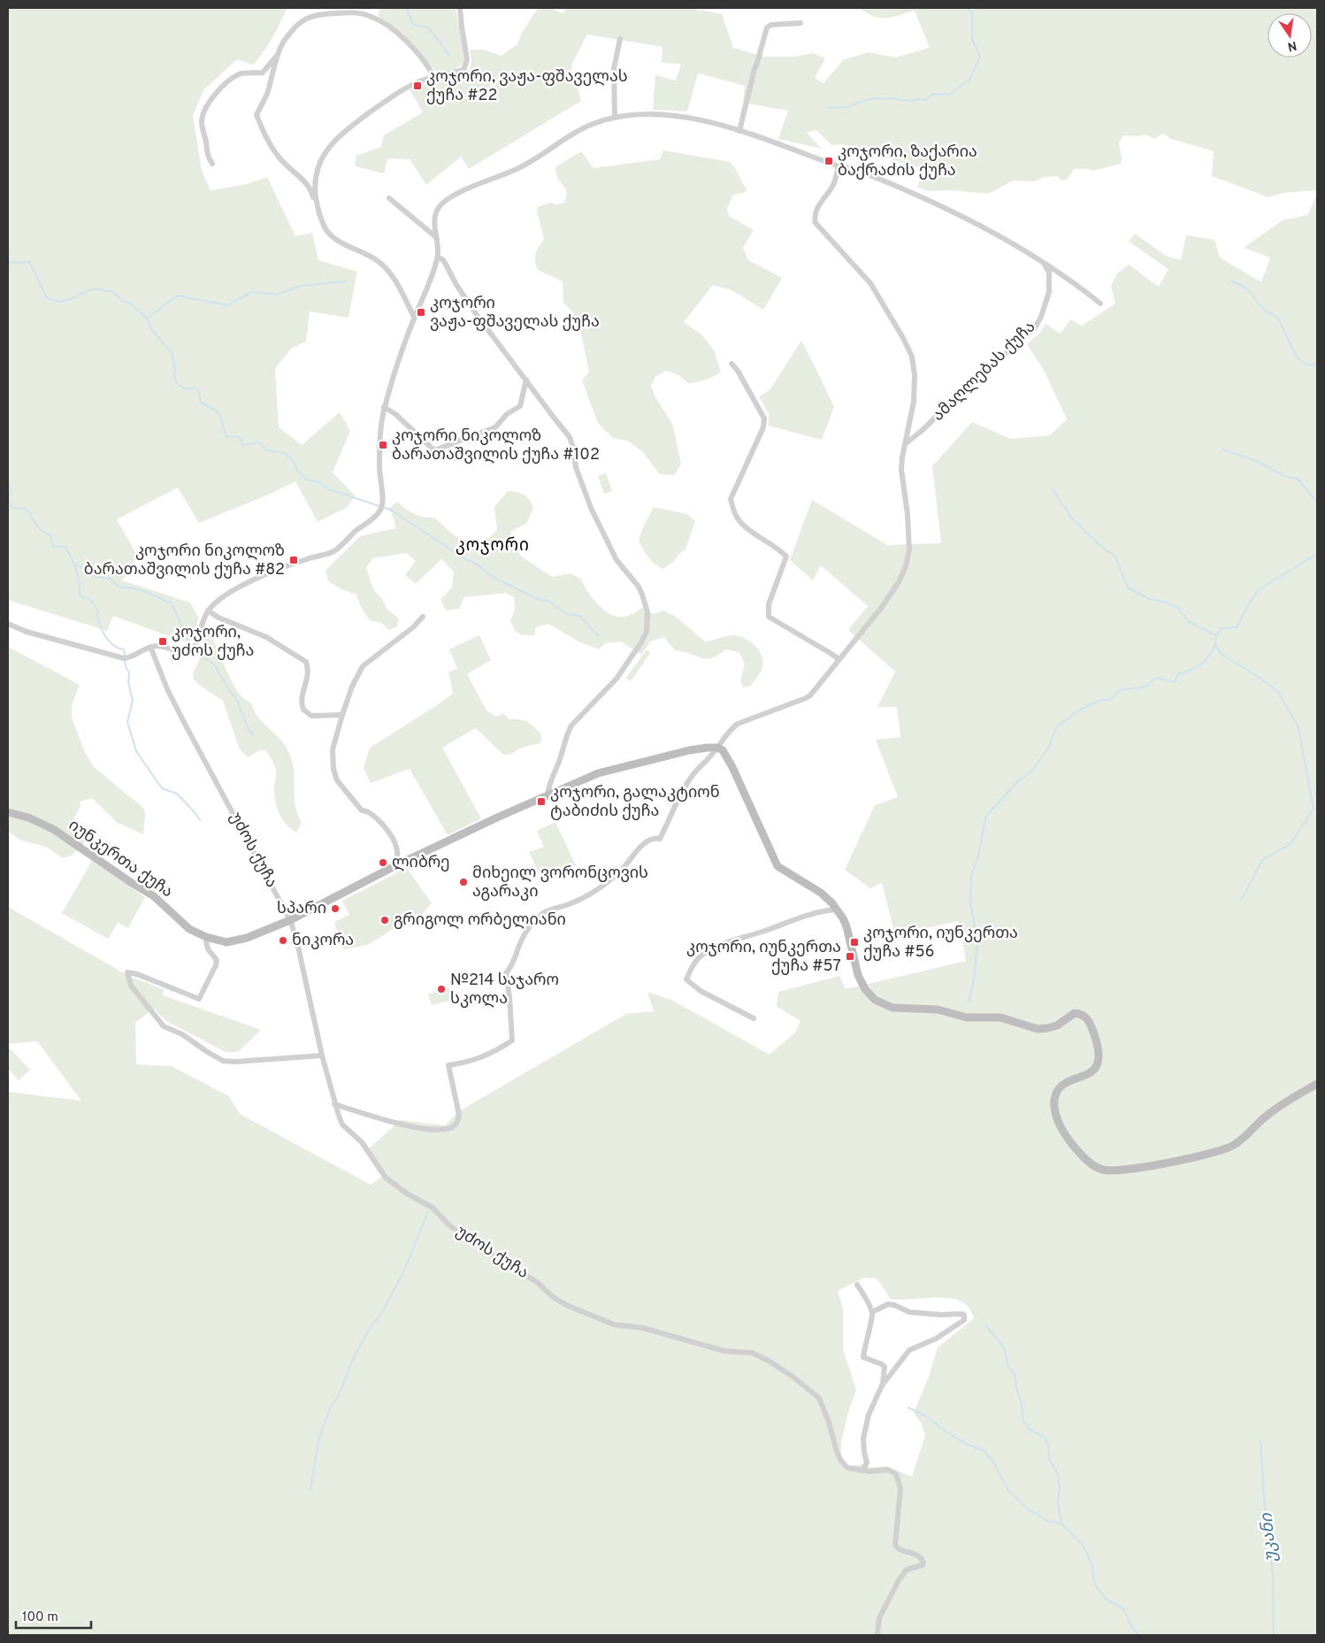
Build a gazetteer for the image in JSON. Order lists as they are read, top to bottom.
{
  "streets": {
    "main road": ["იუნკერთა ქუჩა"],
    "street": ["ამაღლებას ქუჩა", "უძოს ქუჩა"]
  },
  "crossings": [
    ["უძოს ქუჩა", "იუნკერთა ქუჩა"]
  ],
  "districts": ["კოჯორი"],
  "water": ["უკანი"],
  "places": {
    "transit": [
      "კოჯორი, ვაჟა-ფშაველას ქუჩა #22",
      "კოჯორი, ზაქარია ბაქრაძის ქუჩა",
      "კოჯორი ვაჟა-ფშაველას ქუჩა",
      "კოჯორი ნიკოლოზ ბარათაშვილის ქუჩა #102",
      "კოჯორი ნიკოლოზ ბარათაშვილის ქუჩა #82",
      "კოჯორი, უძოს ქუჩა",
      "კოჯორი, გალაკტიონ ტაბიძის ქუჩა",
      "კოჯორი, იუნკერთა ქუჩა #56",
      "კოჯორი, იუნკერთა ქუჩა #57"
    ],
    "other": [
      "ლიბრე",
      "მიხეილ ვორონცოვის აგარაკი",
      "სპარი",
      "გრიგოლ ორბელიანი",
      "ნიკორა",
      "№214 საჯარო სკოლა"
    ]
  },
  "scale_bar": "100 m",
  "north": "bottom"
}
